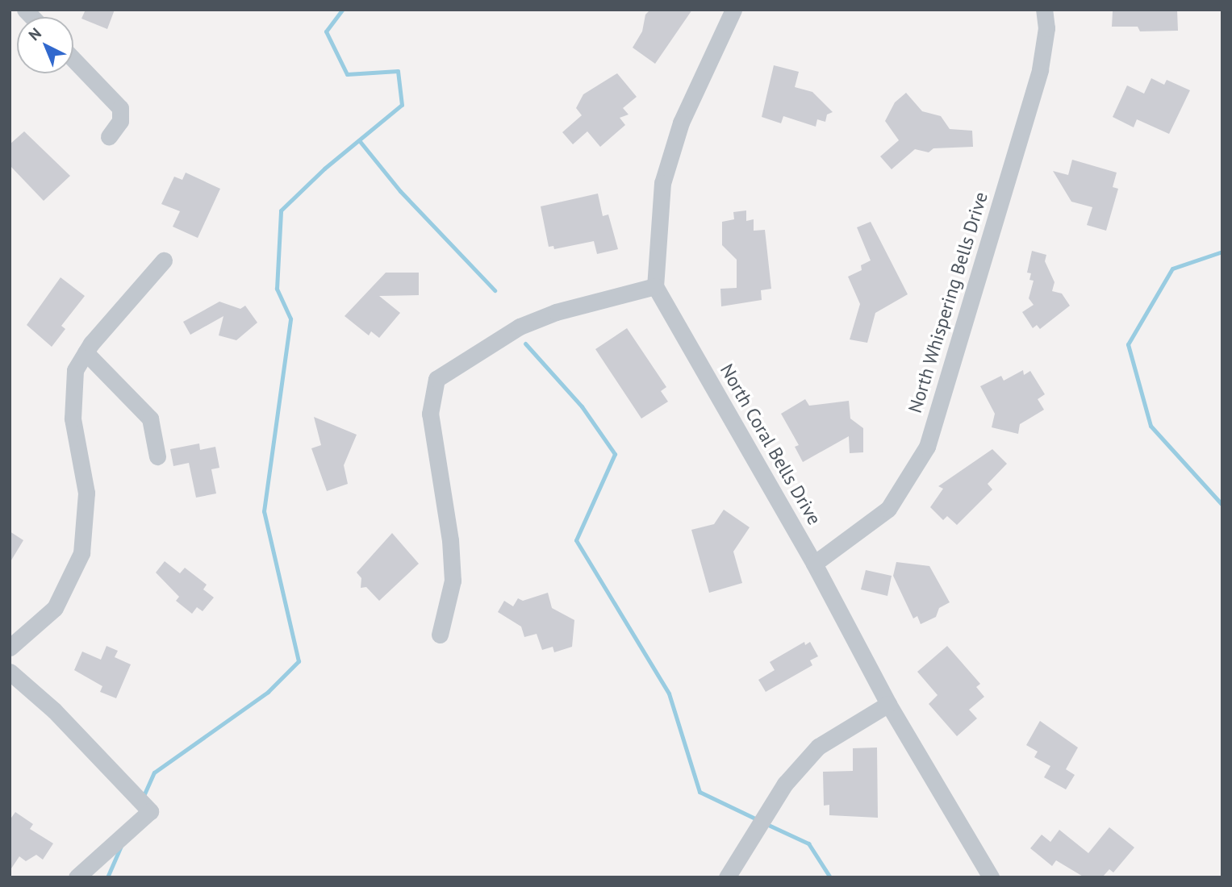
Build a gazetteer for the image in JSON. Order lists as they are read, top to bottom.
{
  "streets": {
    "street": ["North Whispering Bells Drive", "North Coral Bells Drive"]
  },
  "crossings": [
    ["North Whispering Bells Drive", "North Coral Bells Drive"]
  ],
  "north": "top left"
}
